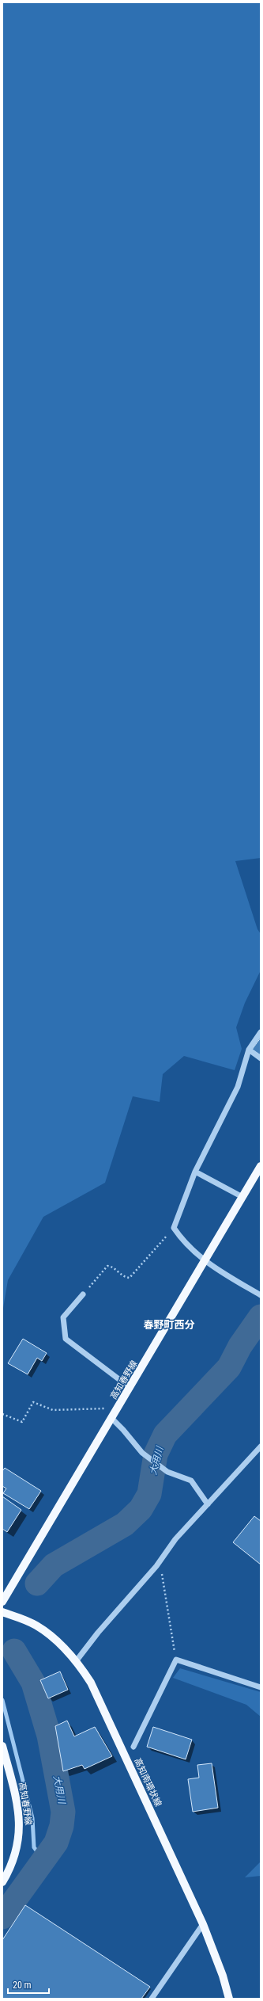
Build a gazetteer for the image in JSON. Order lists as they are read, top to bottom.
{
  "streets": {
    "main road": ["高知春野線", "高知南環状線"]
  },
  "districts": ["春野町西分"],
  "water": ["大用川"],
  "scale_bar": "20 m"
}
